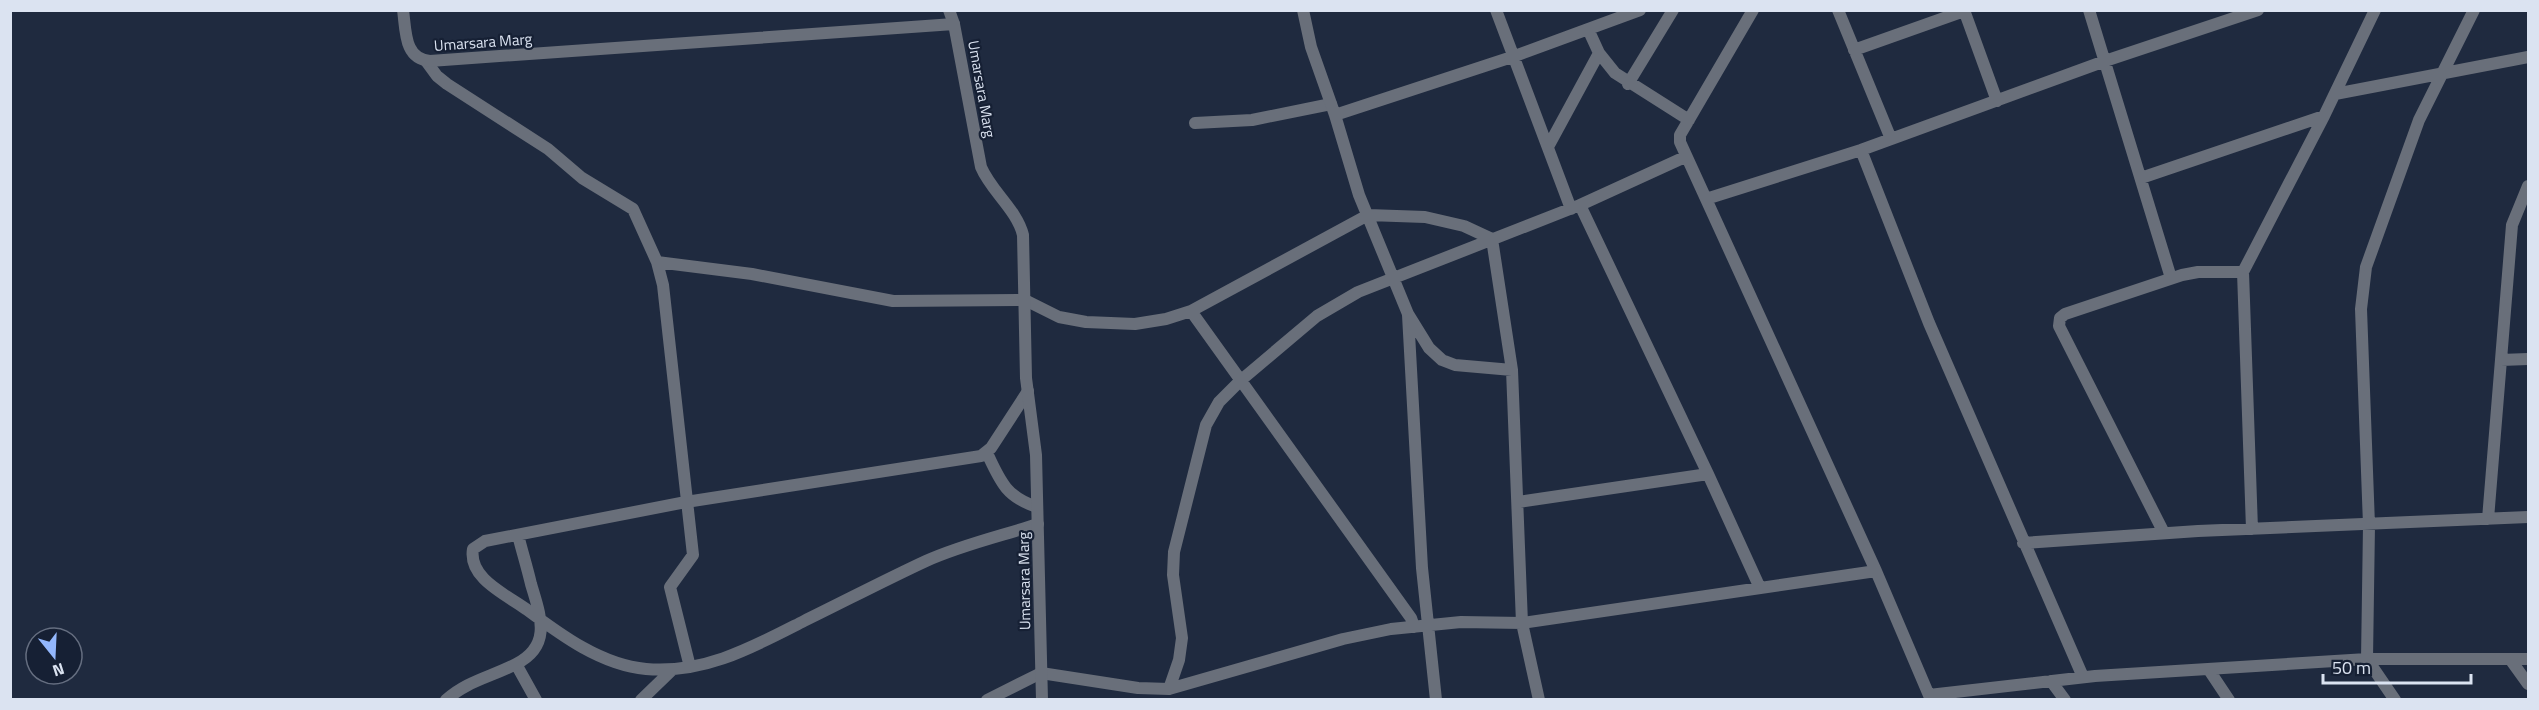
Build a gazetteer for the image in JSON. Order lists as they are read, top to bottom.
{
  "streets": {
    "street": ["Umarsara Marg"]
  },
  "scale_bar": "50 m",
  "north": "bottom"
}
